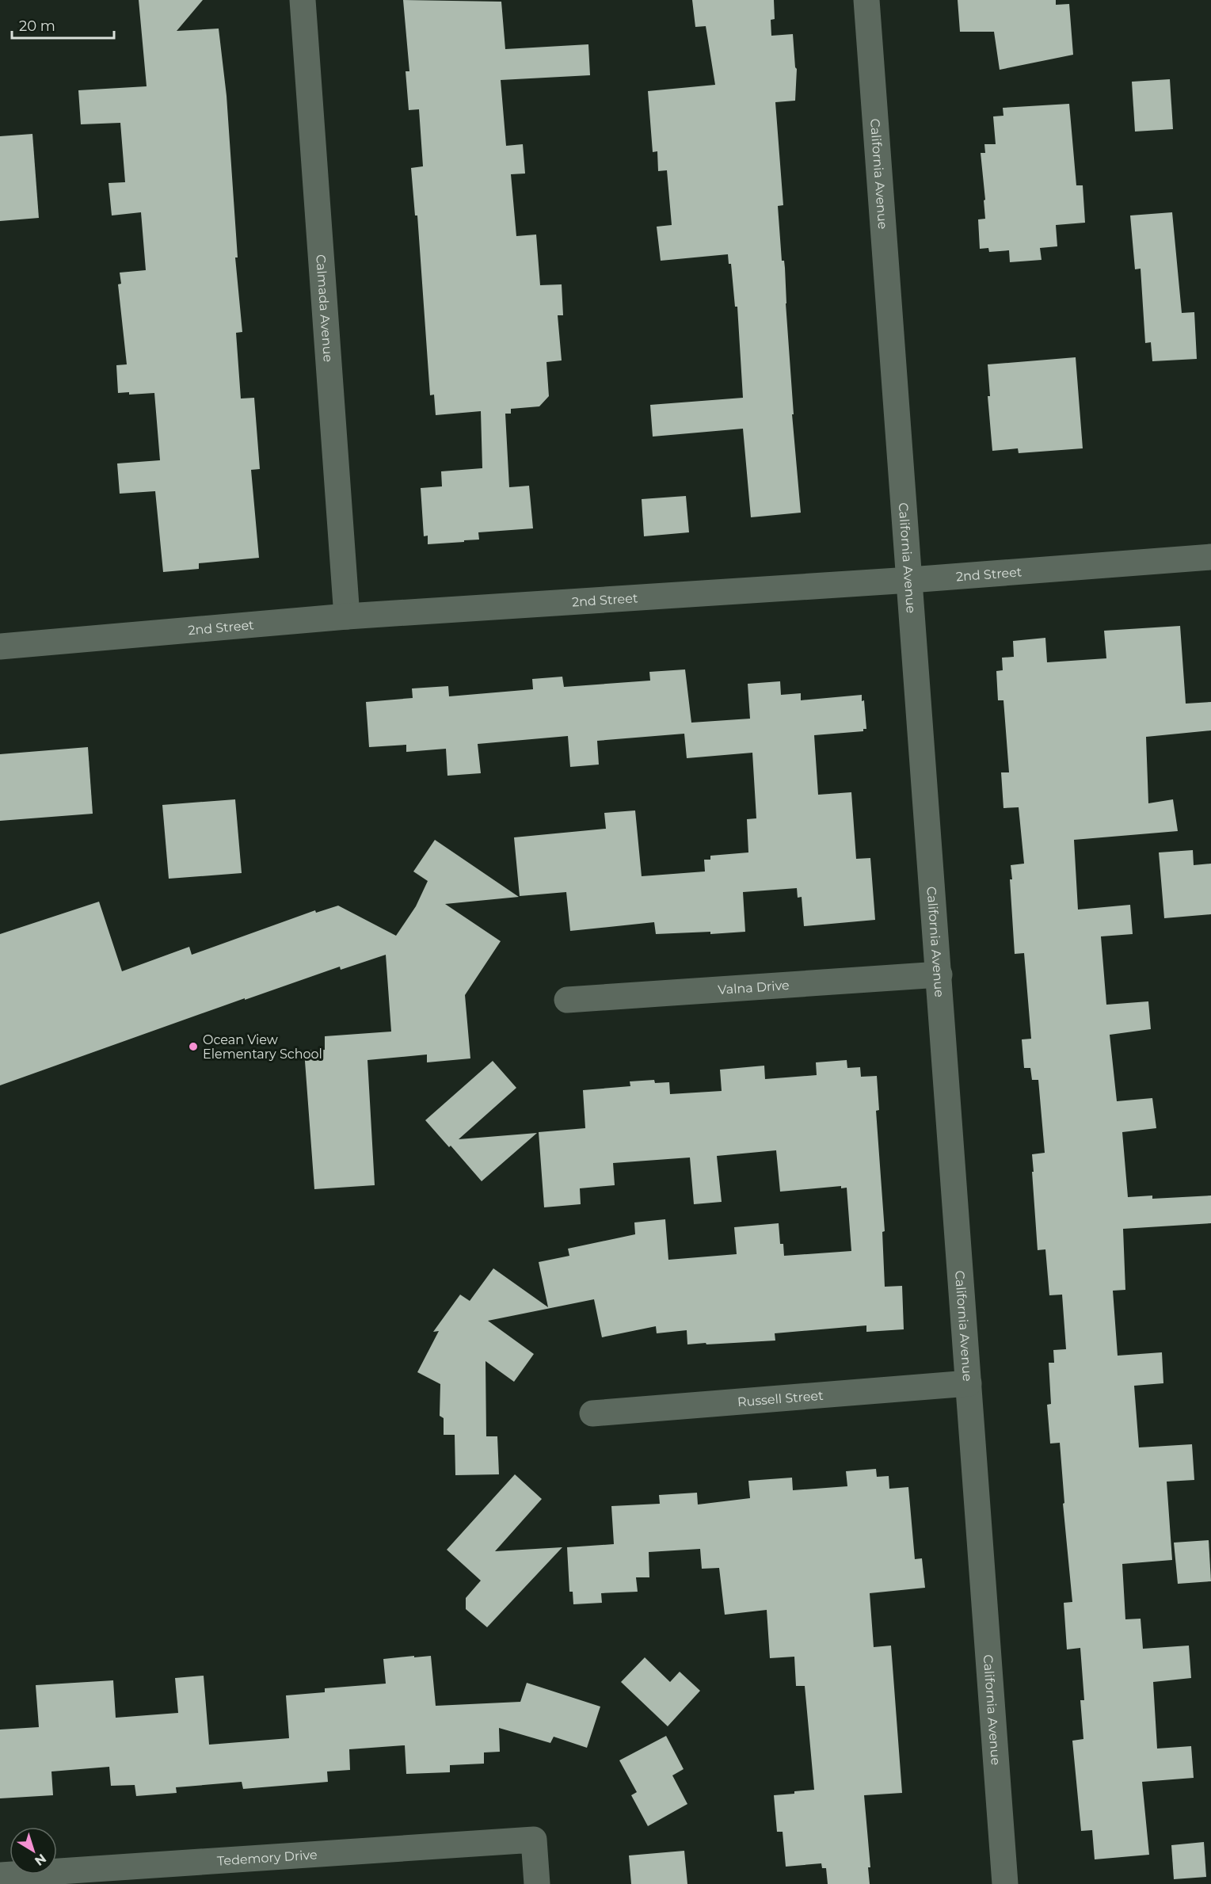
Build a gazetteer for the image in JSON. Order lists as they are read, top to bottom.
{
  "streets": {
    "street": [
      "California Avenue",
      "Calmada Avenue",
      "2nd Street",
      "Valna Drive",
      "Russell Street",
      "Tedemory Drive"
    ]
  },
  "crossings": [
    ["California Avenue", "2nd Street"],
    ["California Avenue", "Valna Drive"],
    ["California Avenue", "Russell Street"],
    ["Calmada Avenue", "2nd Street"]
  ],
  "places": ["Ocean View Elementary School"],
  "scale_bar": "20 m",
  "north": "bottom right"
}
